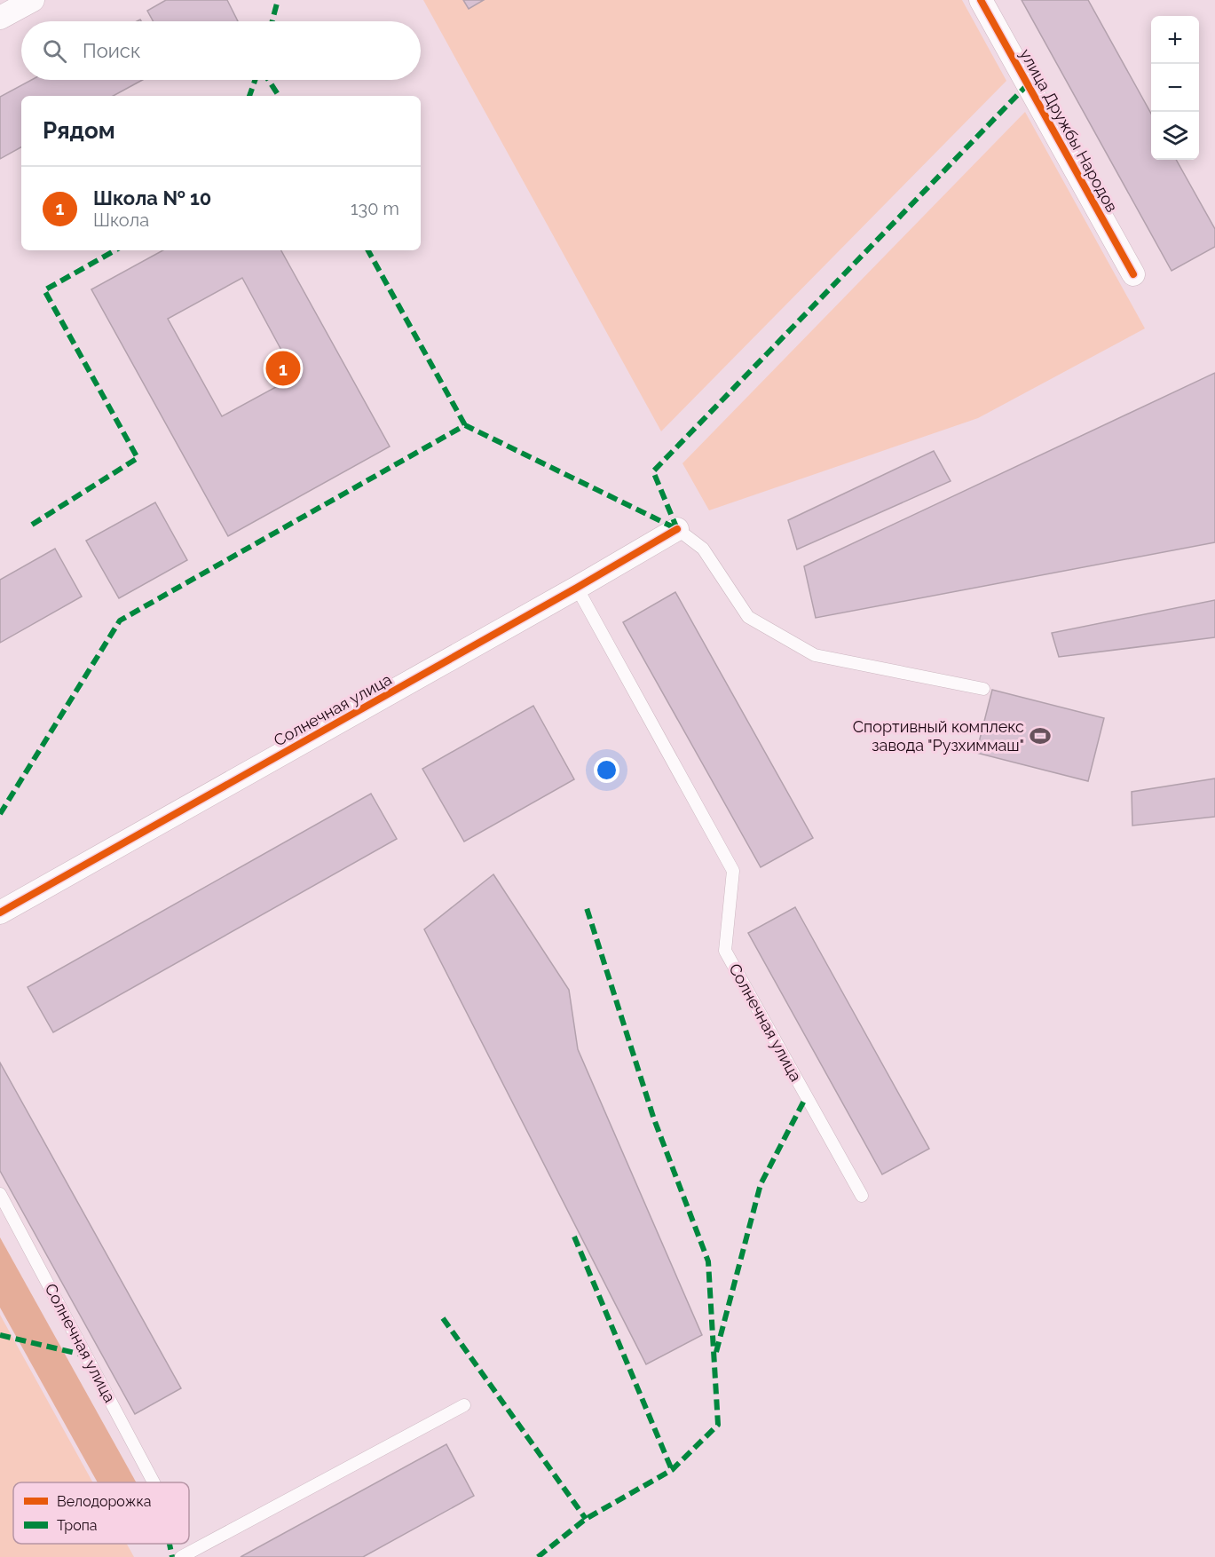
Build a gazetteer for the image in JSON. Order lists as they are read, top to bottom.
{
  "streets": {
    "street": ["улица Дружбы Народов", "Солнечная улица"]
  },
  "places": {
    "sports": ["Спортивный комплекс завода \"Рузхиммаш\""]
  },
  "legend": ["Велодорожка", "Тропа"],
  "page": {
    "map_buttons": ["+", "−"],
    "search": "Поиск",
    "heading": "Рядом",
    "list": [
      {
        "mark": "1",
        "name": "Школа № 10",
        "note": "Школа",
        "value": "130 m"
      }
    ],
    "pins": "1"
  }
}
